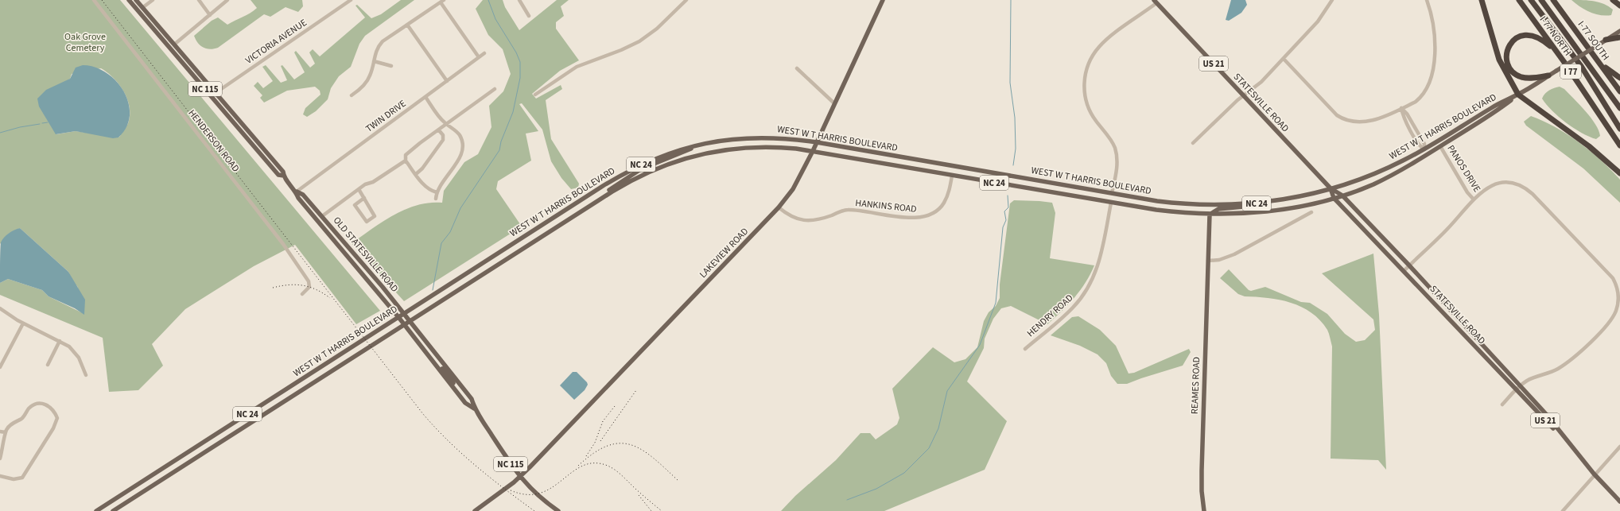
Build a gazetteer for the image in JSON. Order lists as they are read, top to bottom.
{
  "streets": {
    "highway": ["I-77 NORTH", "I-77 SOUTH", "I 77"],
    "main road": [
      "US 21",
      "NC 115",
      "STATESVILLE ROAD",
      "WEST W T HARRIS BOULEVARD",
      "NC 24",
      "LAKEVIEW ROAD",
      "OLD STATESVILLE ROAD",
      "REAMES ROAD"
    ],
    "street": [
      "VICTORIA AVENUE",
      "TWIN DRIVE",
      "HENDERSON ROAD",
      "PANOS DRIVE",
      "HANKINS ROAD",
      "HENDRY ROAD"
    ]
  },
  "crossings": [
    ["VICTORIA AVENUE", "OLD STATESVILLE ROAD"],
    ["STATESVILLE ROAD", "WEST W T HARRIS BOULEVARD"],
    ["TWIN DRIVE", "OLD STATESVILLE ROAD"],
    ["WEST W T HARRIS BOULEVARD", "PANOS DRIVE"],
    ["WEST W T HARRIS BOULEVARD", "HANKINS ROAD"],
    ["WEST W T HARRIS BOULEVARD", "LAKEVIEW ROAD"],
    ["WEST W T HARRIS BOULEVARD", "OLD STATESVILLE ROAD"],
    ["WEST W T HARRIS BOULEVARD", "HENDRY ROAD"],
    ["WEST W T HARRIS BOULEVARD", "REAMES ROAD"],
    ["HANKINS ROAD", "LAKEVIEW ROAD"],
    ["LAKEVIEW ROAD", "OLD STATESVILLE ROAD"]
  ],
  "parks": ["Oak Grove Cemetery"]
}
